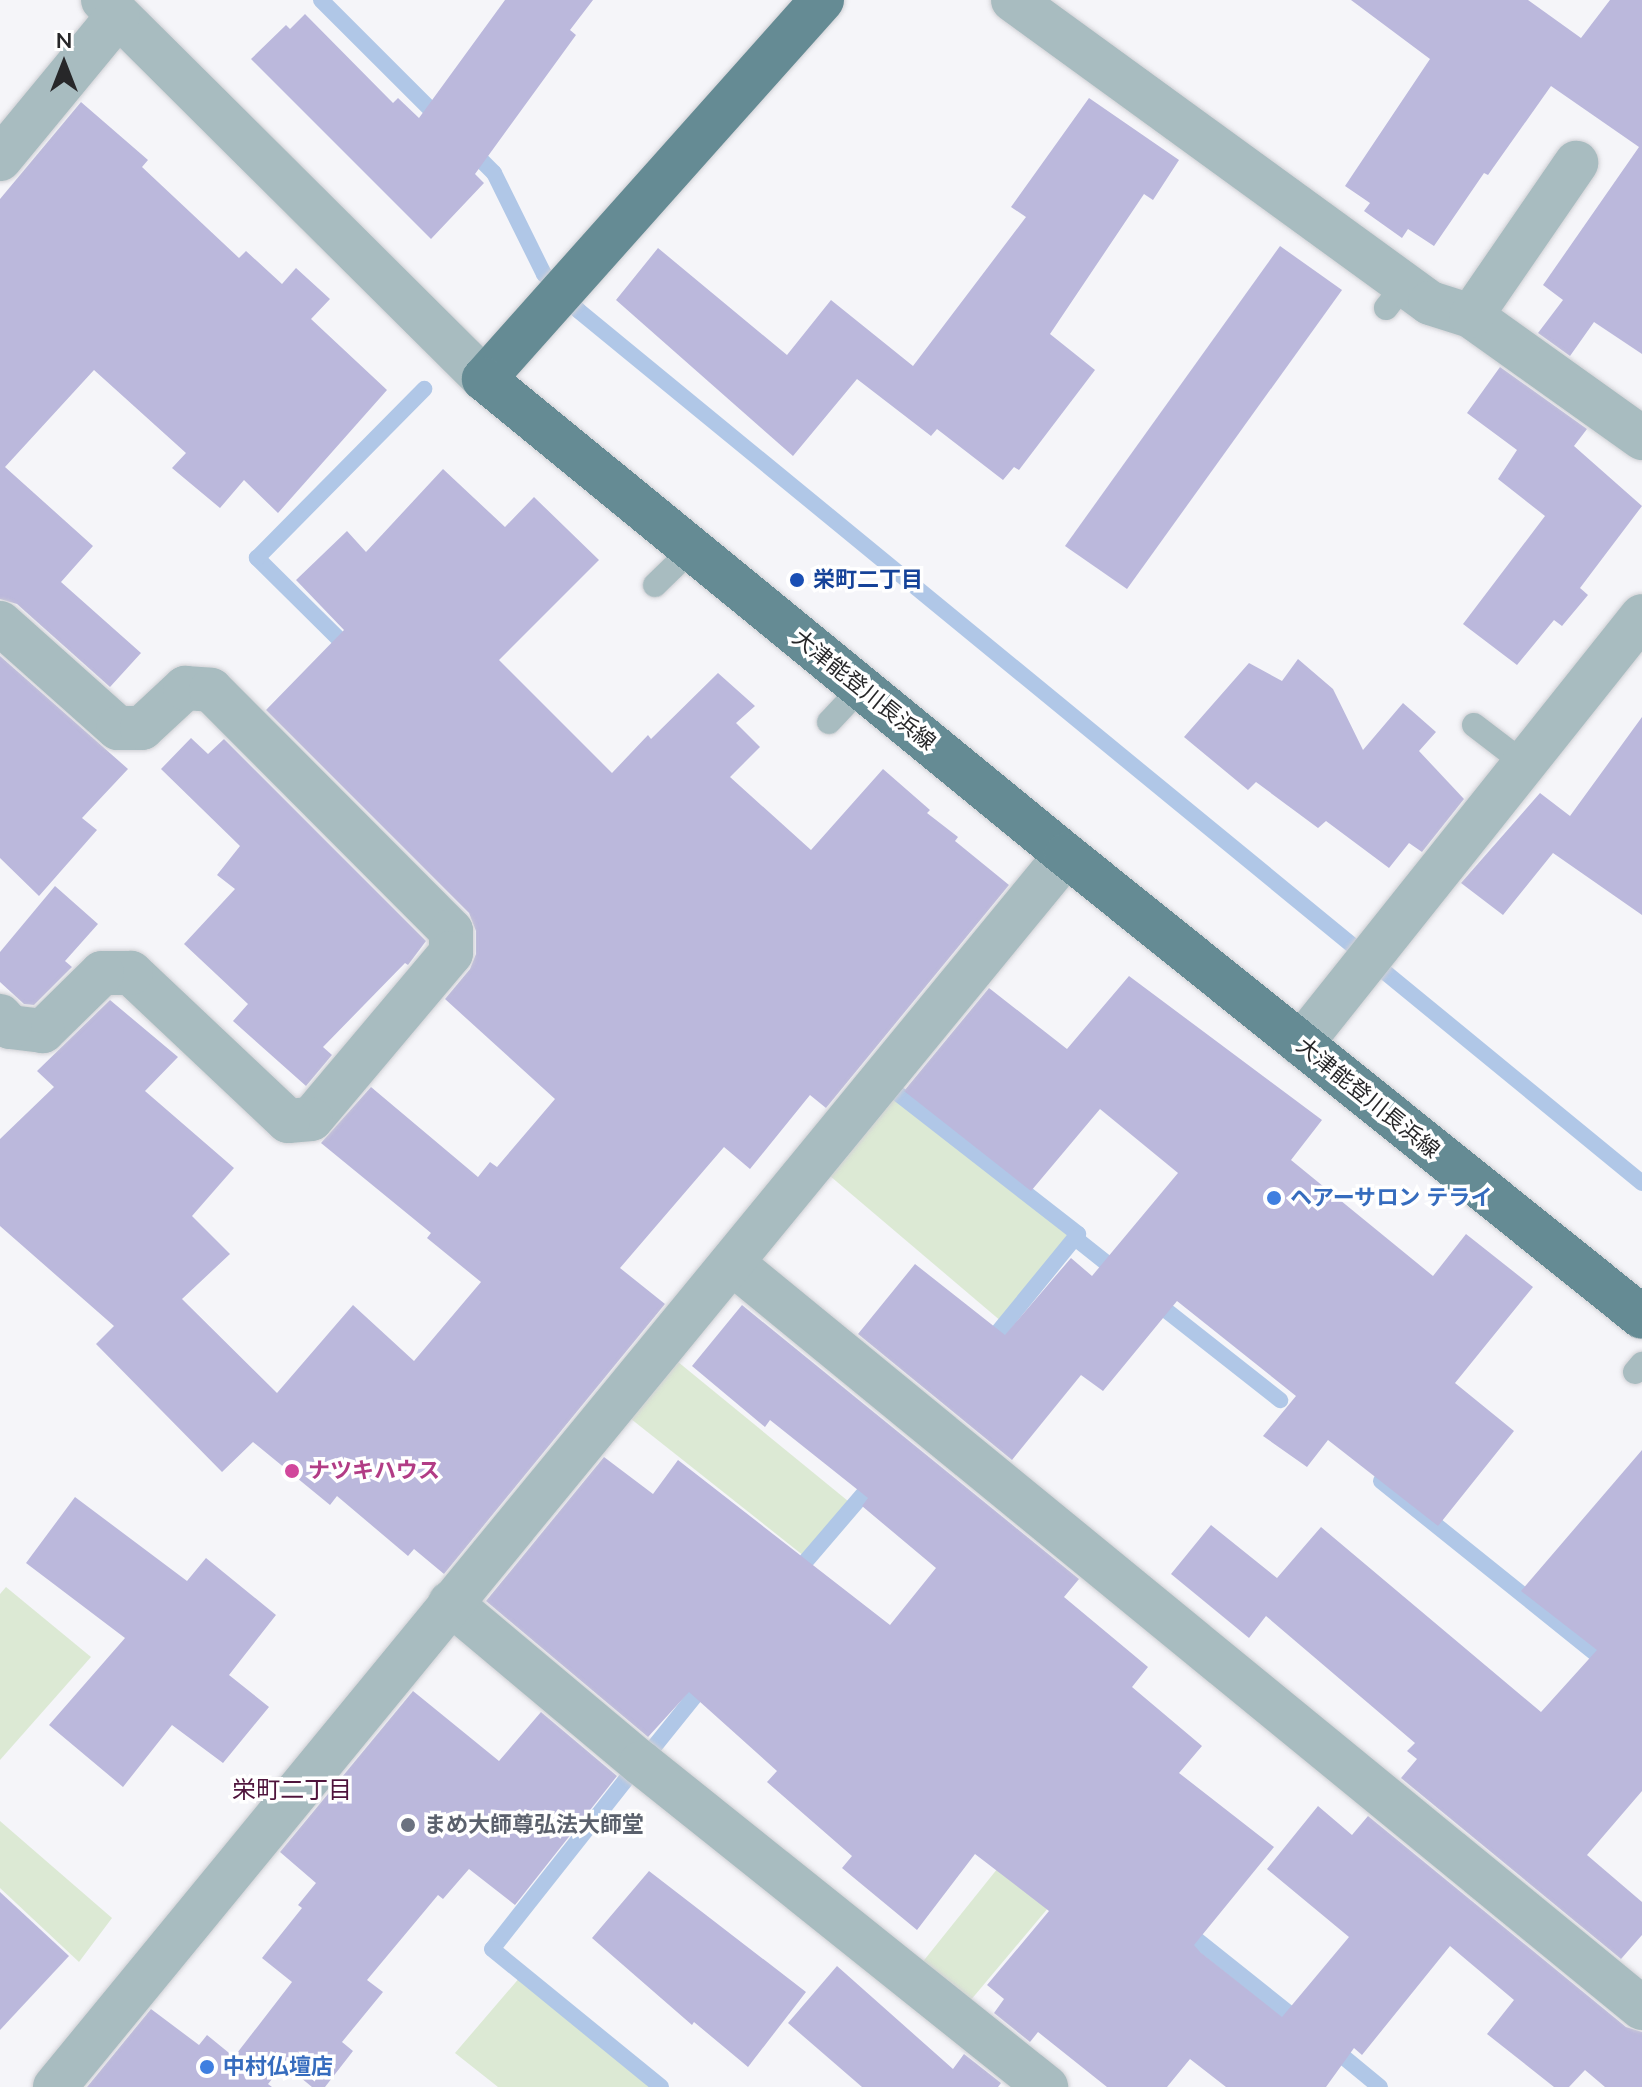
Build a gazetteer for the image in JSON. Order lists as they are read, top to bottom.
{
  "streets": {
    "main road": ["大津能登川長浜線"]
  },
  "districts": ["栄町二丁目"],
  "places": [
    "栄町二丁目",
    "ヘアーサロン テライ",
    "ナツキハウス",
    "まめ大師尊弘法大師堂",
    "中村仏壇店"
  ],
  "north": "top"
}
